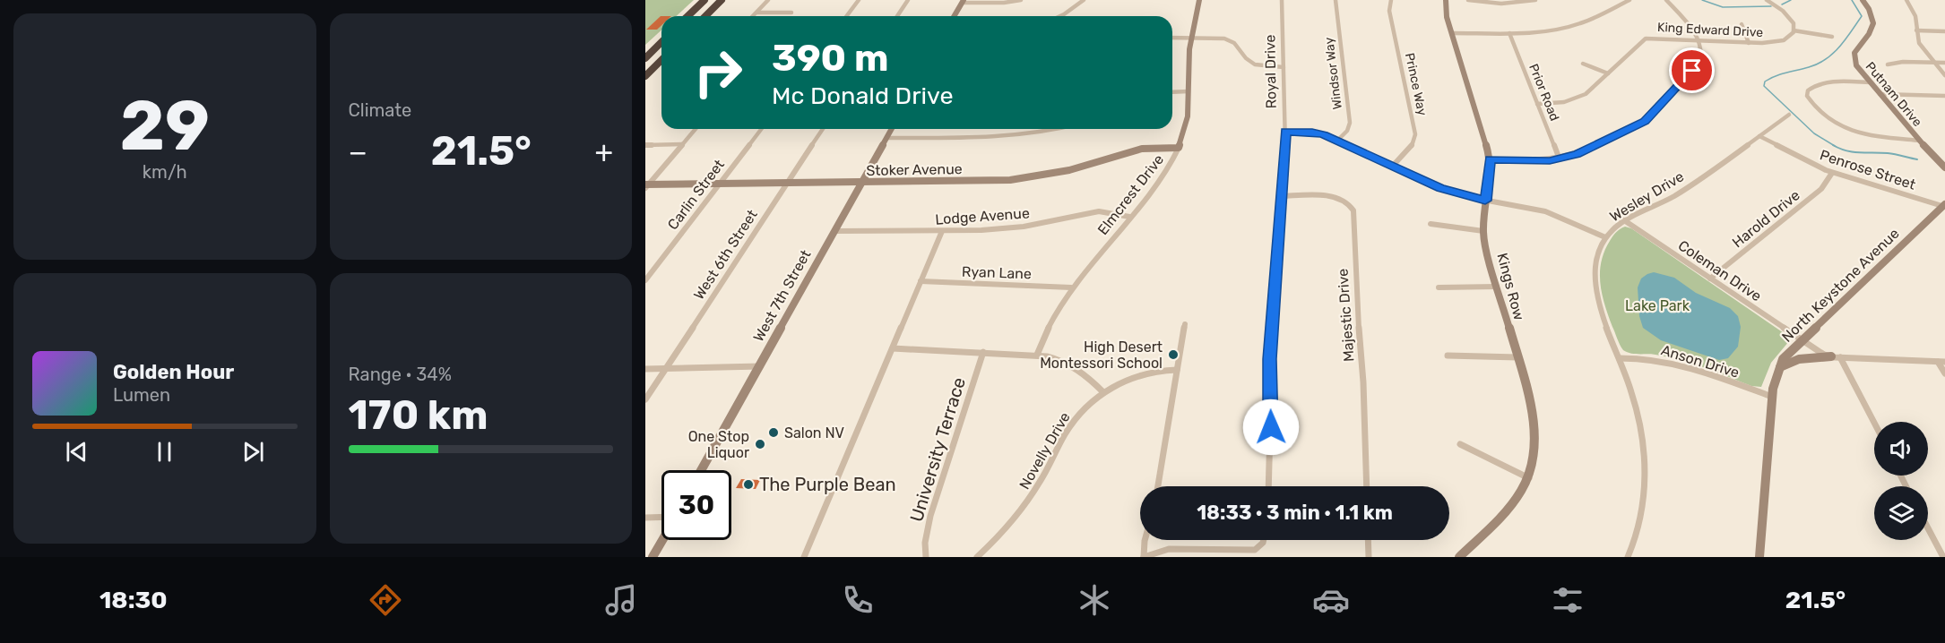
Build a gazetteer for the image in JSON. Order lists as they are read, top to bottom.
{
  "streets": {
    "street": [
      "King Edward Drive",
      "Royal Drive",
      "Windsor Way",
      "Prince Way",
      "Prior Road",
      "Putnam Drive",
      "Stoker Avenue",
      "Penrose Street",
      "Carlin Street",
      "Elmcrest Drive",
      "Wesley Drive",
      "Lodge Avenue",
      "Harold Drive",
      "West 6th Street",
      "Coleman Drive",
      "Ryan Lane",
      "North Keystone Avenue",
      "Kings Row",
      "West 7th Street",
      "Majestic Drive",
      "Anson Drive",
      "University Terrace",
      "Novelly Drive"
    ]
  },
  "crossings": [
    ["King Edward Drive", "Prior Road"],
    ["Royal Drive", "Majestic Drive"],
    ["Stoker Avenue", "Carlin Street"],
    ["Stoker Avenue", "Elmcrest Drive"],
    ["Stoker Avenue", "West 6th Street"],
    ["Stoker Avenue", "West 7th Street"],
    ["Penrose Street", "Wesley Drive"],
    ["Penrose Street", "Harold Drive"],
    ["Penrose Street", "North Keystone Avenue"],
    ["Elmcrest Drive", "Lodge Avenue"],
    ["Elmcrest Drive", "Ryan Lane"],
    ["Wesley Drive", "Coleman Drive"],
    ["Wesley Drive", "Anson Drive"],
    ["Lodge Avenue", "West 7th Street"],
    ["Harold Drive", "Coleman Drive"],
    ["Coleman Drive", "North Keystone Avenue"],
    ["North Keystone Avenue", "Anson Drive"]
  ],
  "parks": ["Lake Park"],
  "places": [
    "High Desert Montessori School",
    "Salon NV",
    "One Stop Liquor",
    "The Purple Bean"
  ],
  "page": {
    "tile": [
      ["29", "km/h"],
      "Climate",
      ["Range · 34%", "170 km"]
    ],
    "turn": ["390 m", "Mc Donald Drive"],
    "heat": ["−", "21.5°", "+"],
    "song": ["Golden Hour", "Lumen"],
    "limit": "30",
    "trip": "18:33 · 3 min · 1.1 km",
    "tabs": ["18:30", "21.5°"]
  }
}
